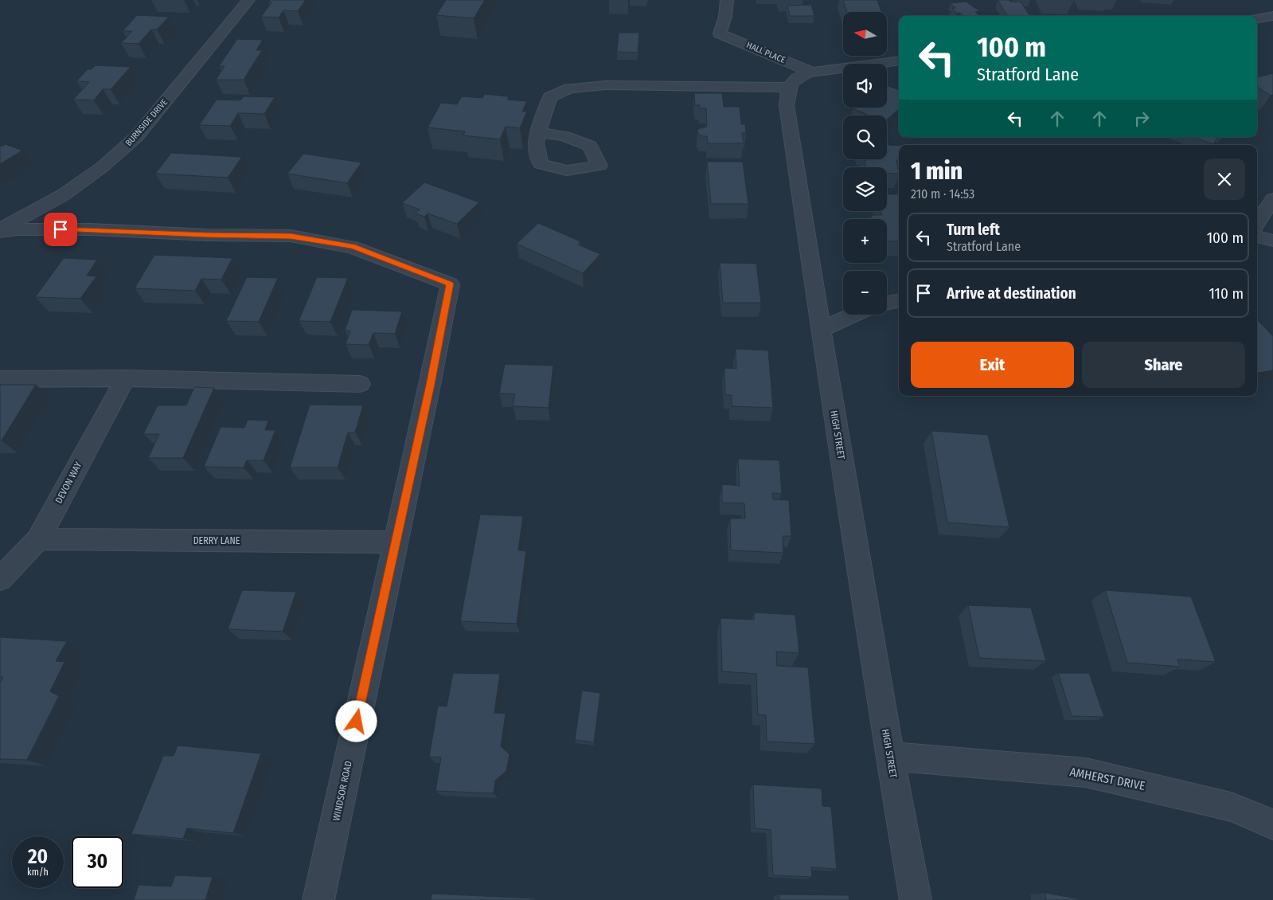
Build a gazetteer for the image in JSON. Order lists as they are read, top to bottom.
{
  "streets": {
    "street": [
      "HALL PLACE",
      "BURNSIDE DRIVE",
      "HIGH STREET",
      "DEVON WAY",
      "DERRY LANE",
      "AMHERST DRIVE",
      "WINDSOR ROAD"
    ]
  },
  "crossings": [
    ["BURNSIDE DRIVE", "WINDSOR ROAD"],
    ["HIGH STREET", "AMHERST DRIVE"],
    ["DEVON WAY", "DERRY LANE"],
    ["DERRY LANE", "WINDSOR ROAD"]
  ],
  "north": "left",
  "page": {
    "map_buttons": ["+", "−"],
    "turn": ["100 m", "Stratford Lane"],
    "heading": ["1 min", "210 m · 14:53"],
    "list": [
      {
        "name": "Turn left",
        "note": "Stratford Lane",
        "value": "100 m"
      },
      {
        "name": "Arrive at destination",
        "value": "110 m"
      }
    ],
    "buttons": ["Exit", "Share"],
    "speed": "20 km/h",
    "limit": "30"
  }
}
